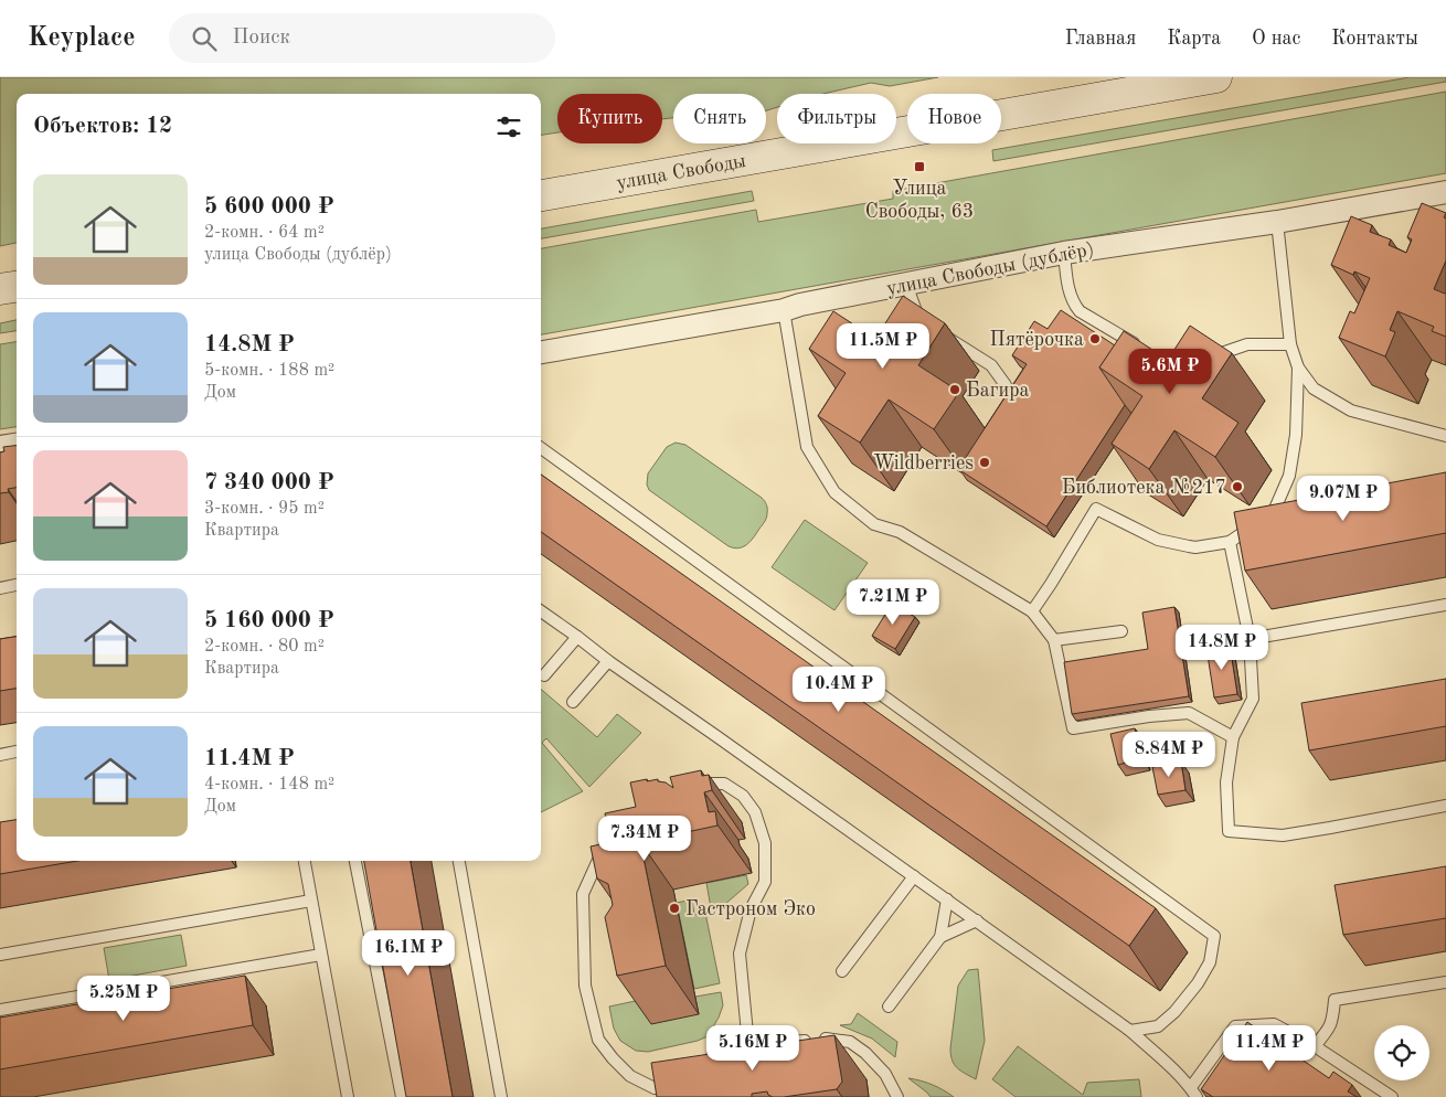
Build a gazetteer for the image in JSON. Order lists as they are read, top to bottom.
{
  "streets": {
    "main road": ["улица Свободы"],
    "street": ["улица Свободы (дублёр)"]
  },
  "places": {
    "transit": ["Улица Свободы, 63"],
    "other": [
      "Пятёрочка",
      "Багира",
      "Wildberries",
      "Библиотека №217",
      "Гастроном Эко"
    ]
  },
  "page": {
    "header": "Keyplace",
    "search": "Поиск",
    "nav": [
      "Главная",
      "Карта",
      "О нас",
      "Контакты"
    ],
    "chip": [
      "Купить",
      "Снять",
      "Фильтры",
      "Новое"
    ],
    "heading": "Объектов: 12",
    "list": [
      {
        "name": "5 600 000 ₽",
        "note": "2-комн. · 64 m² · улица Свободы (дублёр)"
      },
      {
        "name": "14.8M ₽",
        "note": "5-комн. · 188 m² · Дом"
      },
      {
        "name": "7 340 000 ₽",
        "note": "3-комн. · 95 m² · Квартира"
      },
      {
        "name": "5 160 000 ₽",
        "note": "2-комн. · 80 m² · Квартира"
      },
      {
        "name": "11.4M ₽",
        "note": "4-комн. · 148 m² · Дом"
      }
    ],
    "price": [
      "11.5M ₽",
      "5.6M ₽",
      "9.07M ₽",
      "7.21M ₽",
      "14.8M ₽",
      "10.4M ₽",
      "8.84M ₽",
      "7.34M ₽",
      "16.1M ₽",
      "5.25M ₽",
      "5.16M ₽",
      "11.4M ₽"
    ]
  }
}
